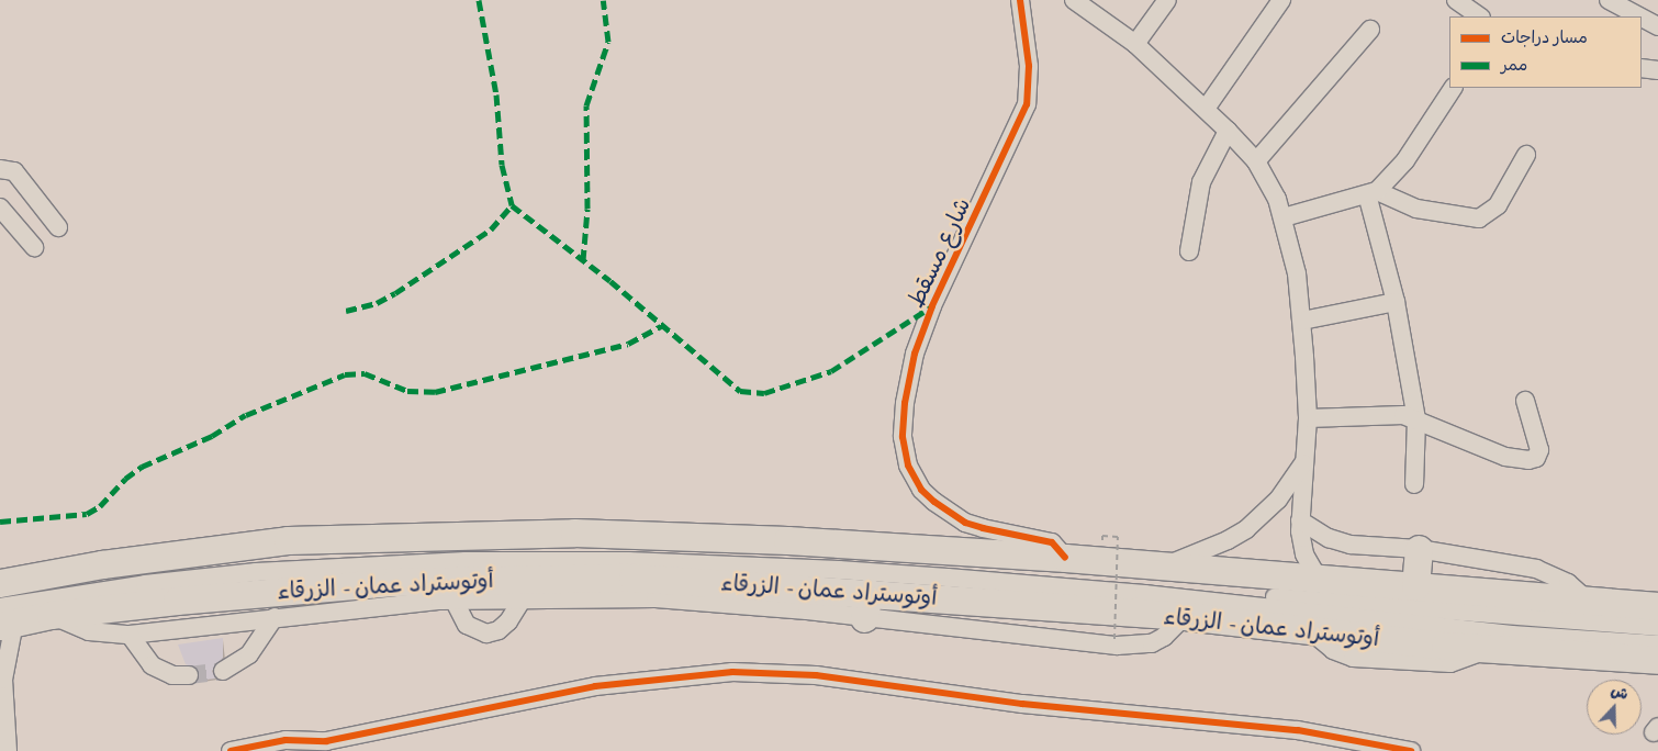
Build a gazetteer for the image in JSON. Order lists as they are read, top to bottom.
{
  "streets": {
    "highway": ["أوتوستراد عمان - الزرقاء"],
    "street": ["شارع مسقط"]
  },
  "crossings": [
    ["شارع مسقط", "أوتوستراد عمان - الزرقاء"]
  ],
  "legend": ["مسار دراجات", "ممر"],
  "north": "top"
}
